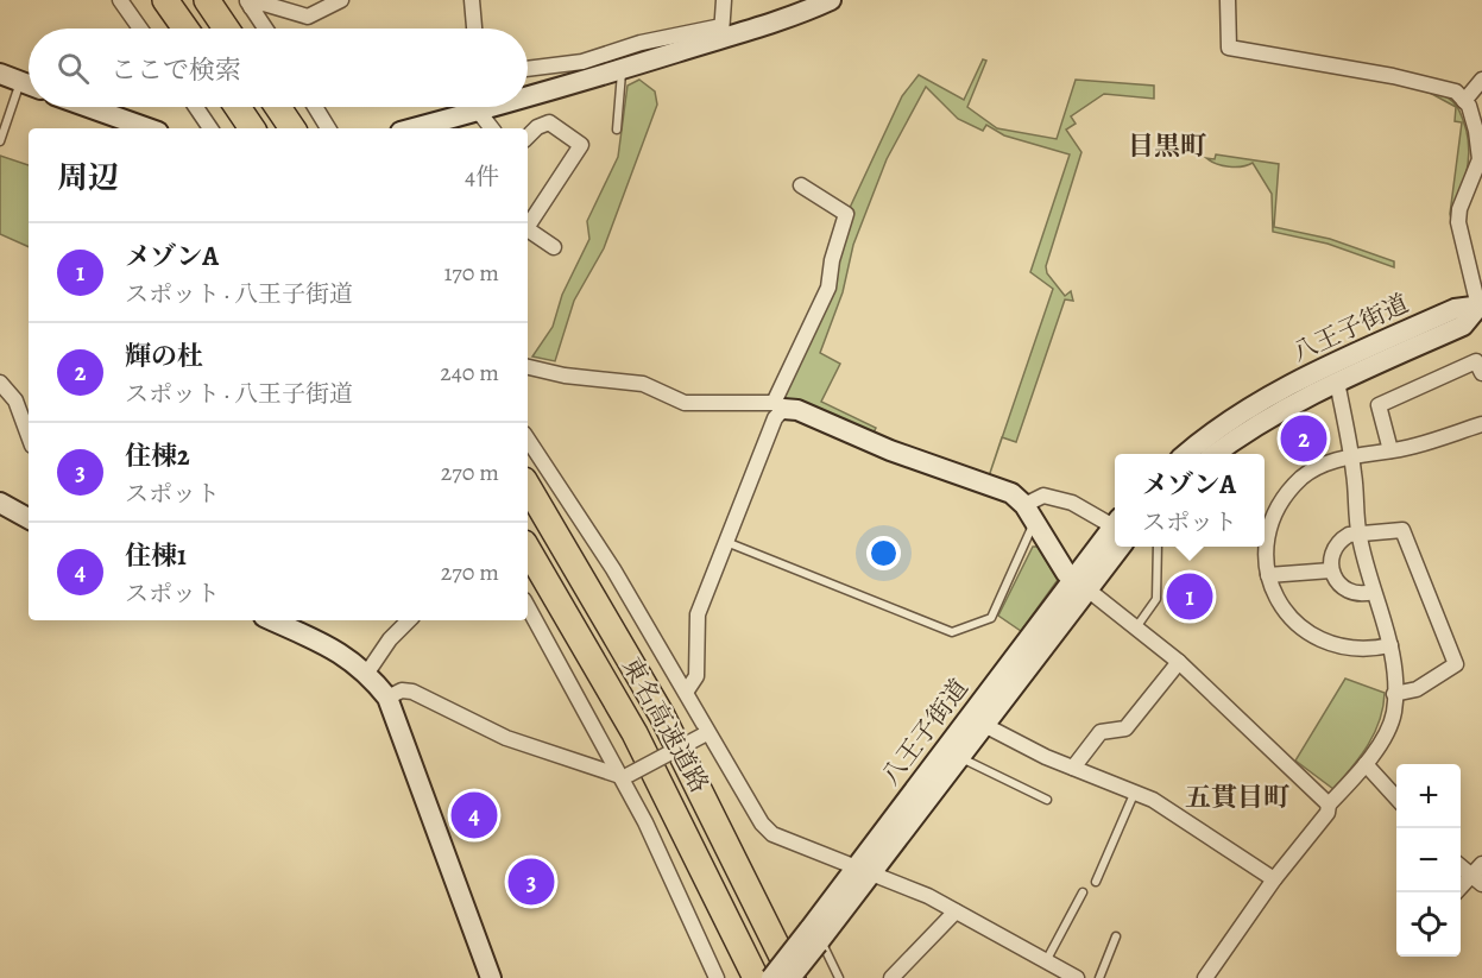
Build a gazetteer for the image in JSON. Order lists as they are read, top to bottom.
{
  "streets": {
    "highway": ["東名高速道路"],
    "street": ["八王子街道"]
  },
  "crossings": [
    ["八王子街道", "東名高速道路"]
  ],
  "districts": ["目黒町", "五貫目町"],
  "page": {
    "search": "ここで検索",
    "heading": ["周辺", "4件"],
    "list": [
      {
        "mark": "1",
        "name": "メゾンA",
        "note": "スポット · 八王子街道",
        "value": "170 m"
      },
      {
        "mark": "2",
        "name": "輝の杜",
        "note": "スポット · 八王子街道",
        "value": "240 m"
      },
      {
        "mark": "3",
        "name": "住棟2",
        "note": "スポット",
        "value": "270 m"
      },
      {
        "mark": "4",
        "name": "住棟1",
        "note": "スポット",
        "value": "270 m"
      }
    ],
    "pins": [
      "2",
      "1",
      "4",
      "3"
    ],
    "popup": ["メゾンA", "スポット"],
    "map_buttons": ["+", "−"]
  }
}
